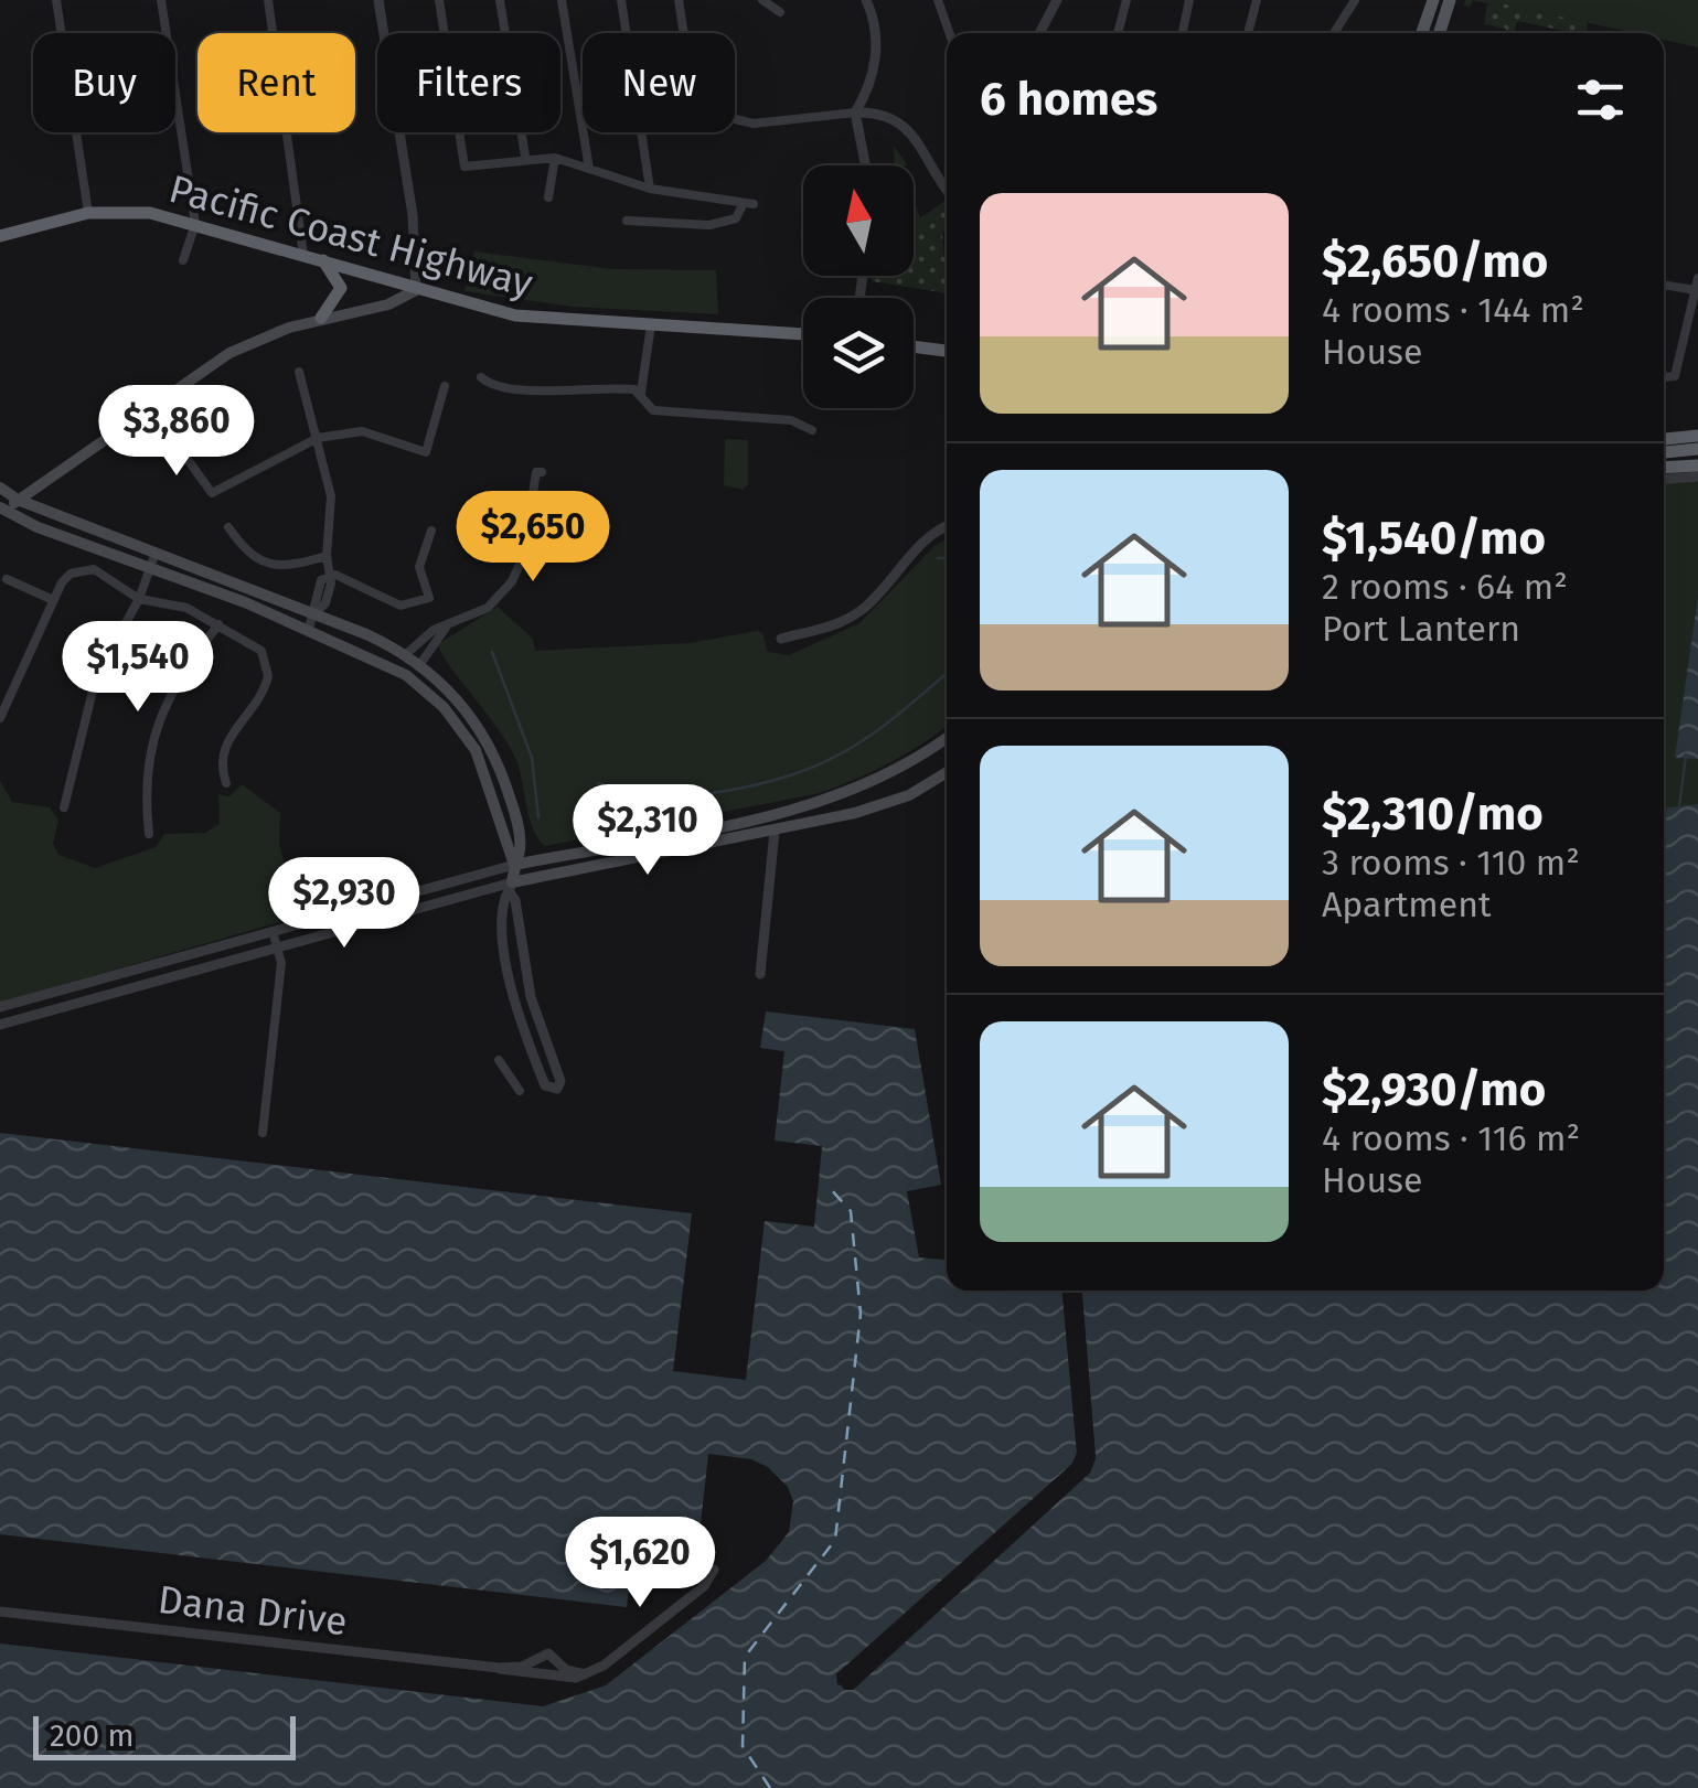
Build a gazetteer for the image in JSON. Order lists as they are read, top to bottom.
{
  "streets": {
    "highway": ["Pacific Coast Highway"],
    "street": ["Dana Drive"]
  },
  "scale_bar": "200 m",
  "north": "top",
  "page": {
    "chip": [
      "Buy",
      "Rent",
      "Filters",
      "New"
    ],
    "heading": "6 homes",
    "list": [
      {
        "name": "$2,650/mo",
        "note": "4 rooms · 144 m² · House"
      },
      {
        "name": "$1,540/mo",
        "note": "2 rooms · 64 m² · Port Lantern"
      },
      {
        "name": "$2,310/mo",
        "note": "3 rooms · 110 m² · Apartment"
      },
      {
        "name": "$2,930/mo",
        "note": "4 rooms · 116 m² · House"
      }
    ],
    "price": [
      "$3,860",
      "$2,650",
      "$1,540",
      "$2,310",
      "$2,930",
      "$1,620"
    ],
    "scale": "200 m"
  }
}
